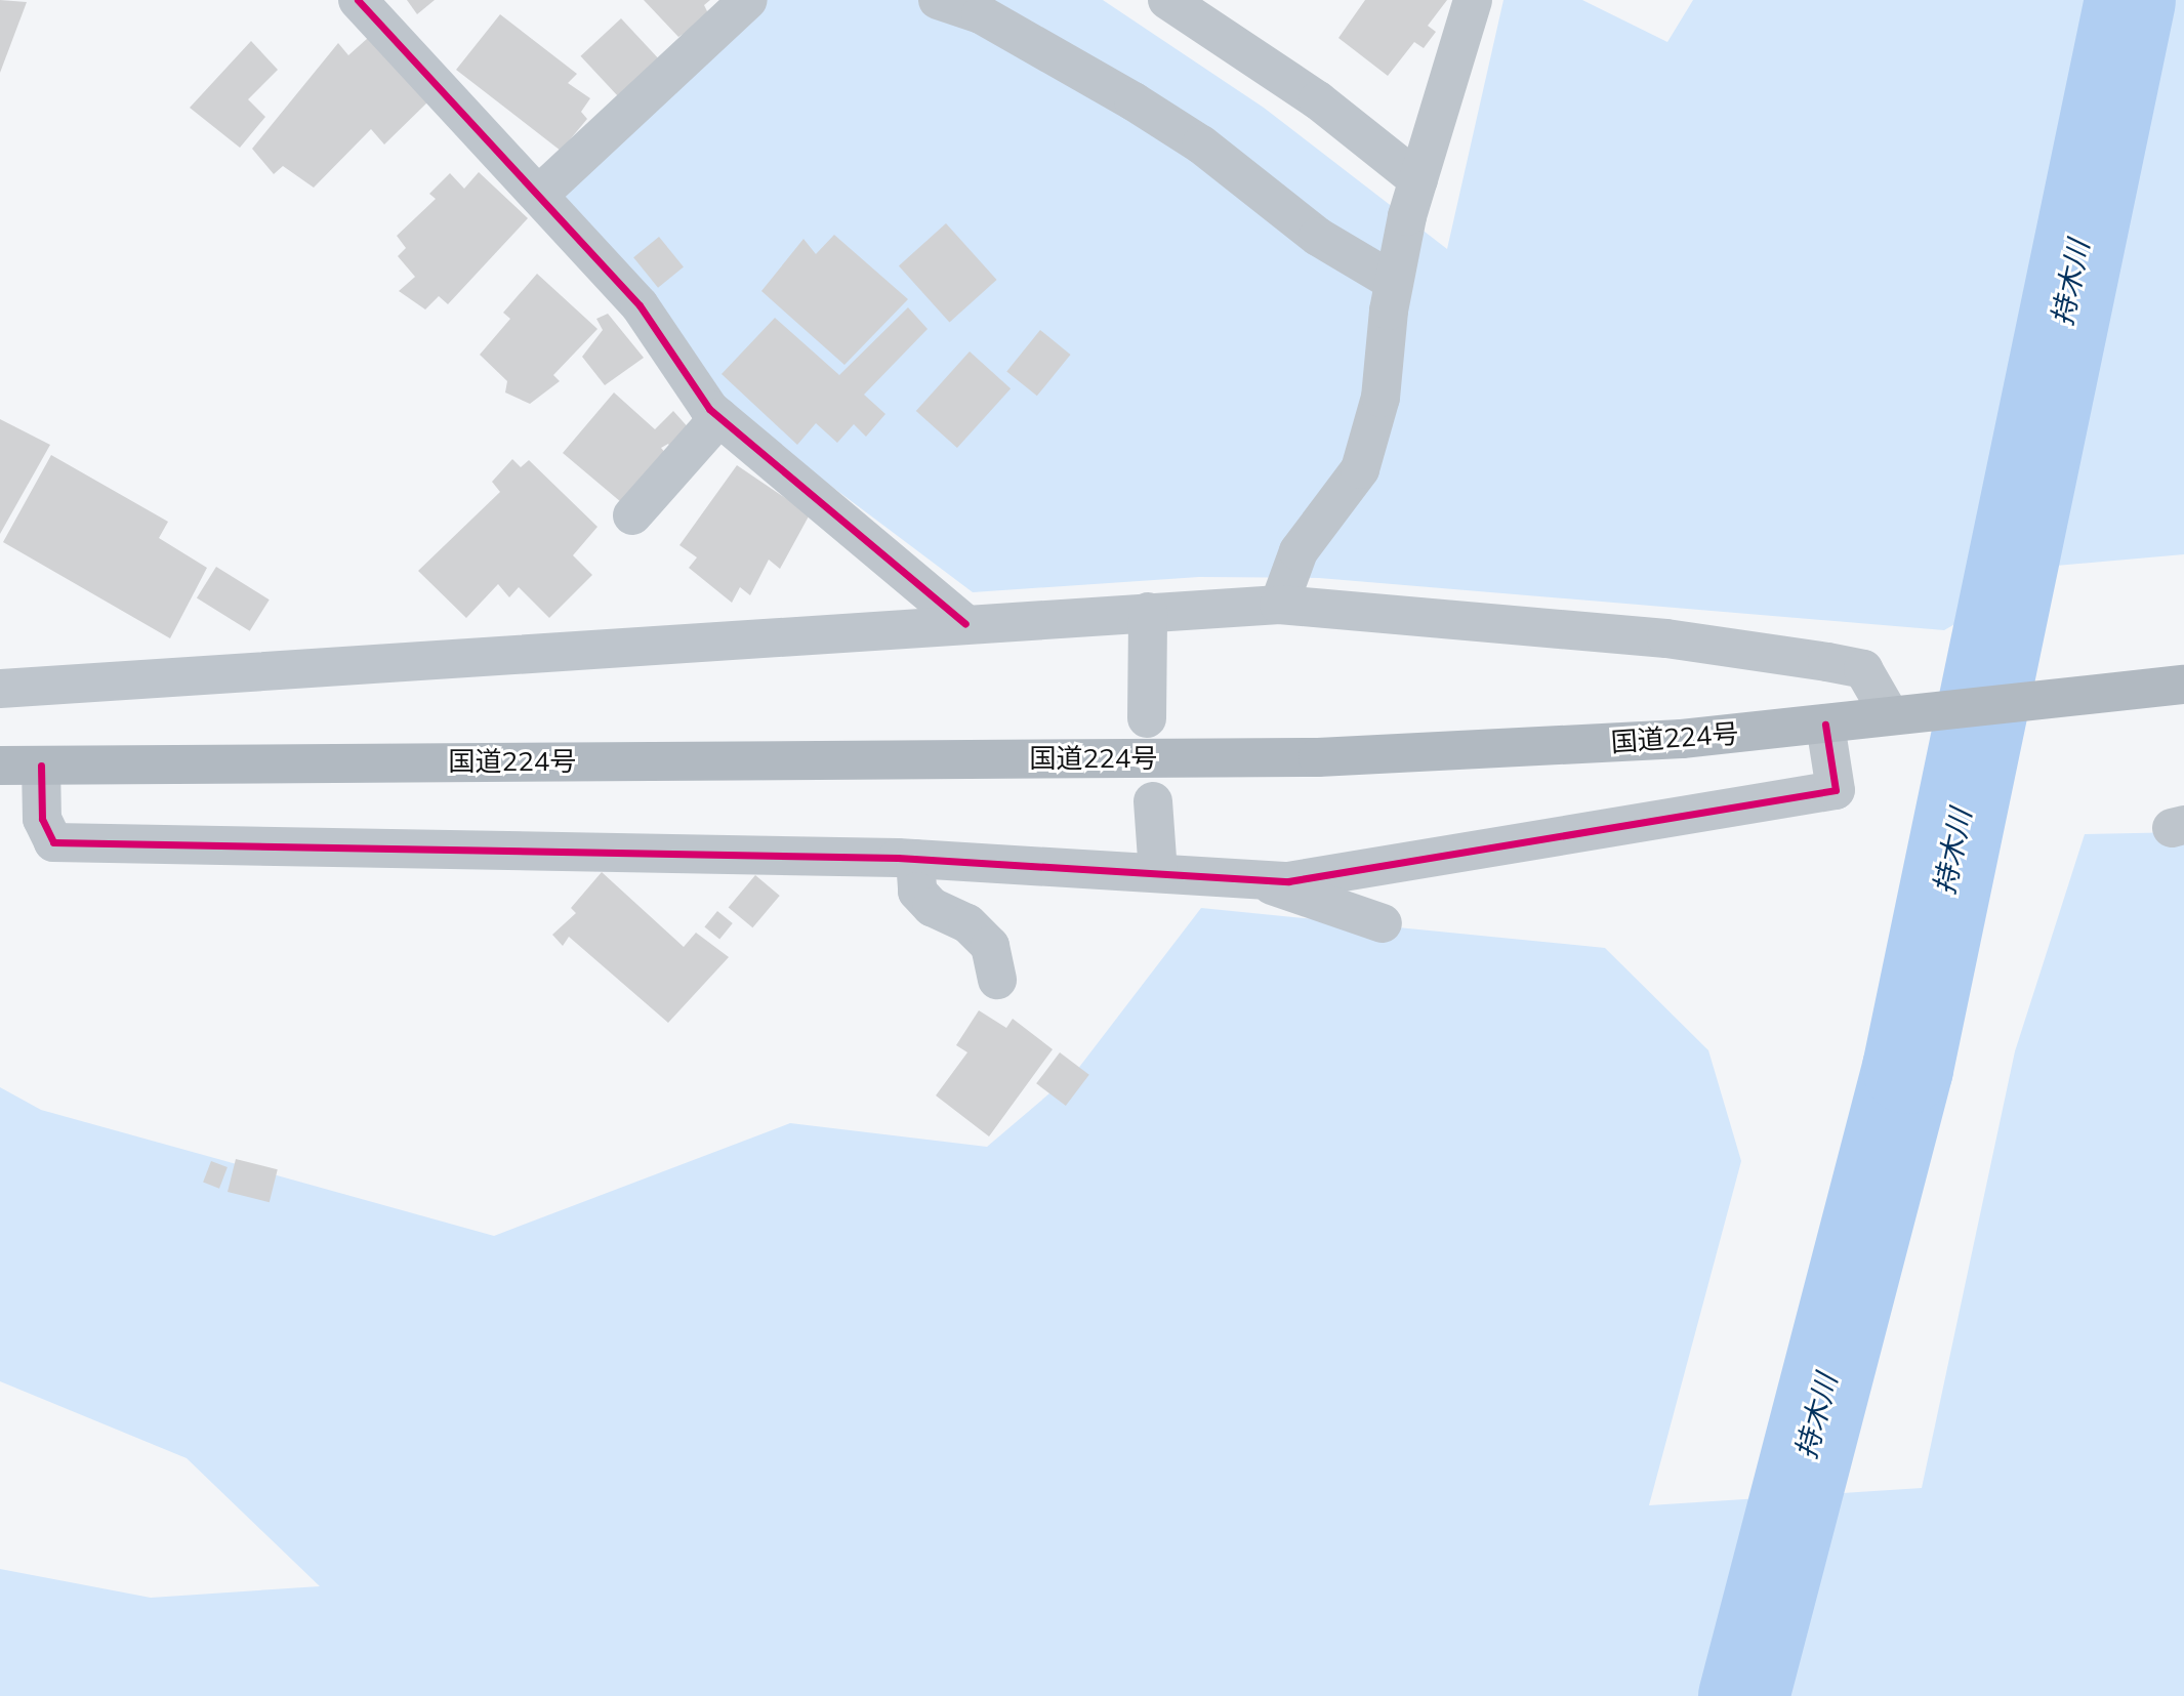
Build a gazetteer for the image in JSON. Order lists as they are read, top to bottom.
{
  "streets": {
    "highway": ["国道224号"]
  },
  "water": ["持木川"]
}
